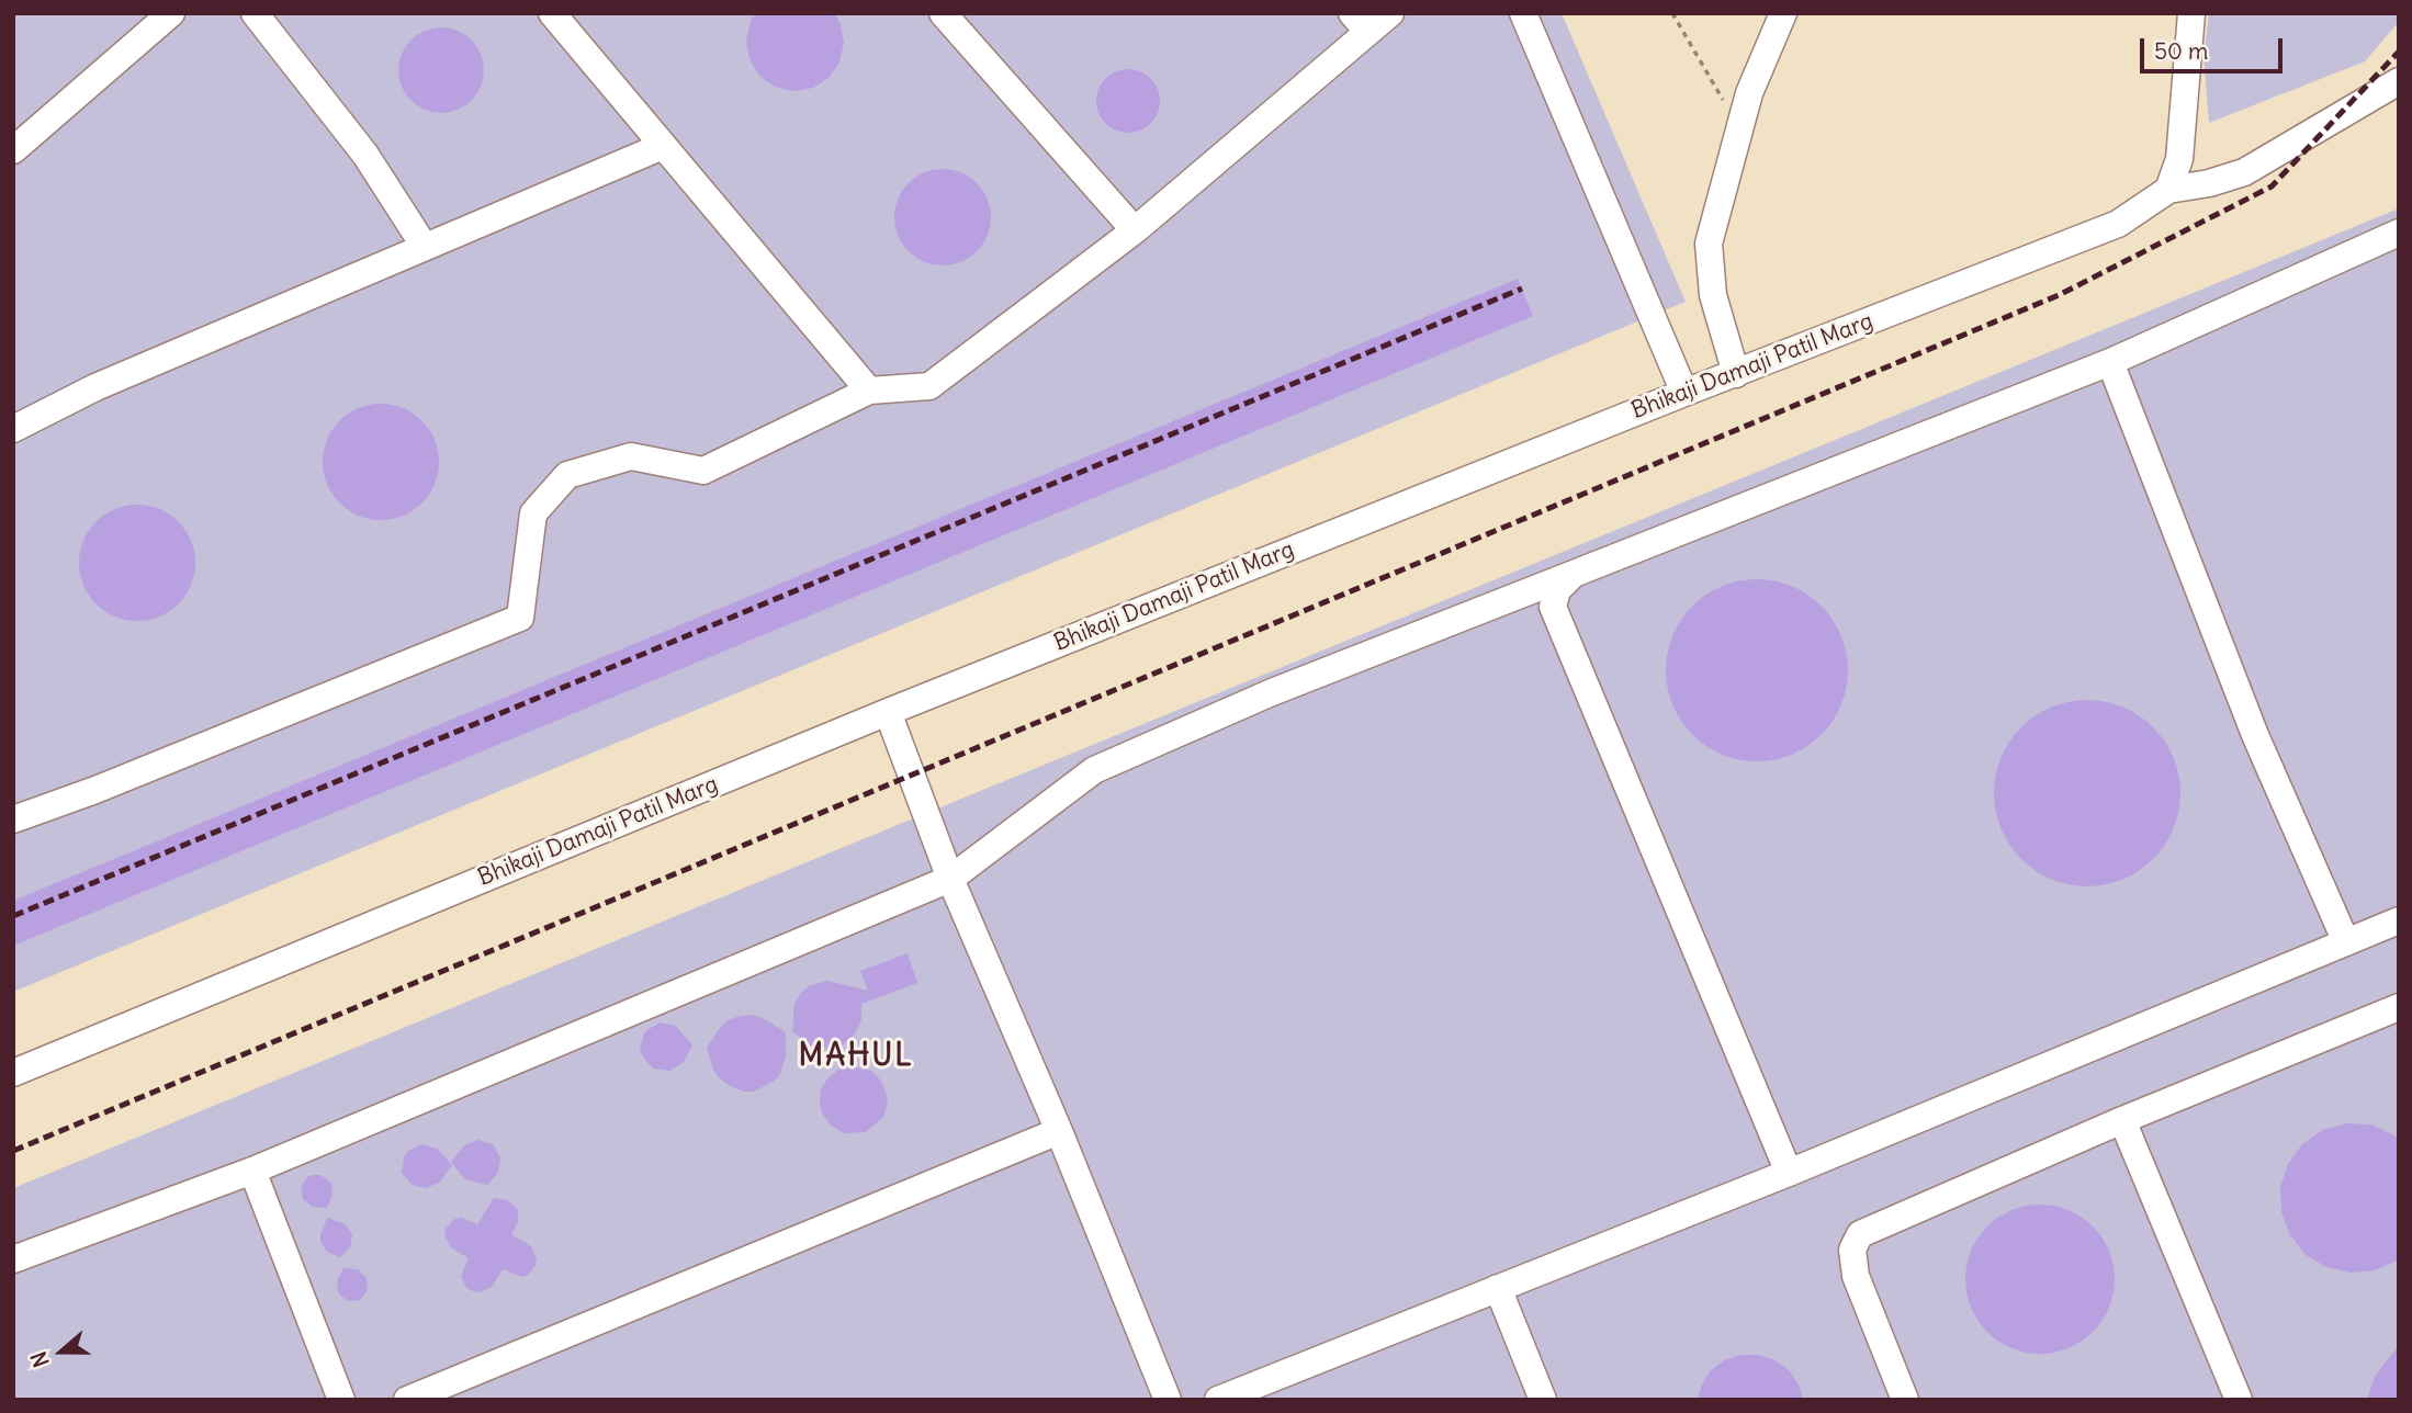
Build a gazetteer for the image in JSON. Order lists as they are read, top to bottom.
{
  "streets": {
    "street": ["Bhikaji Damaji Patil Marg"]
  },
  "districts": ["MAHUL"],
  "scale_bar": "50 m",
  "north": "left"
}
